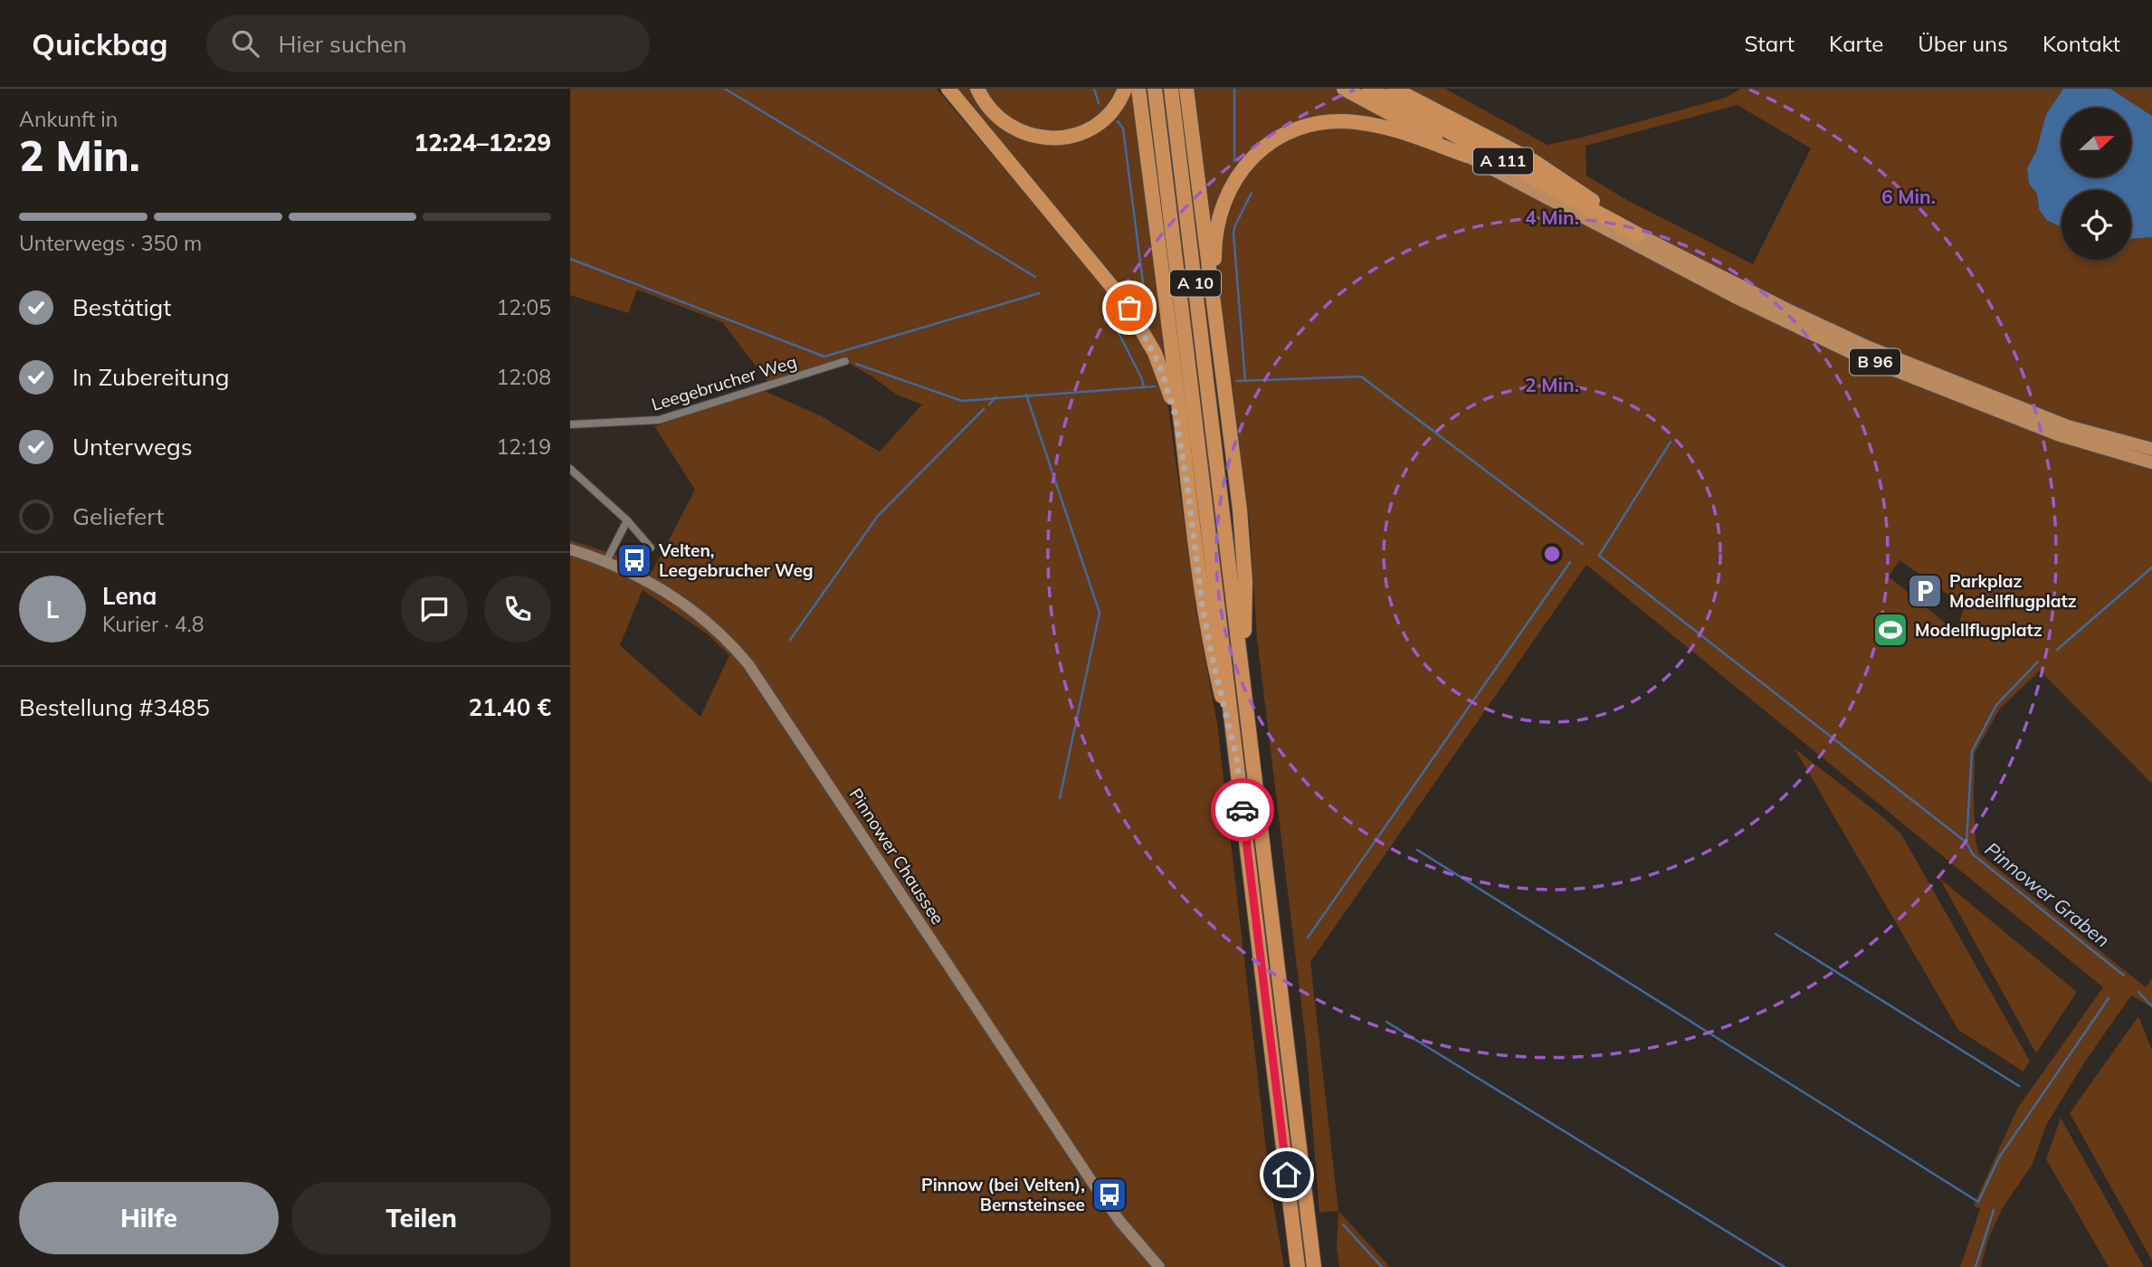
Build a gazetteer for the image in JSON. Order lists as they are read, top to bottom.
{
  "streets": {
    "highway": ["A 111", "A 10", "B 96"],
    "main road": ["Pinnower Chaussee"],
    "street": ["Leegebrucher Weg"]
  },
  "crossings": [
    ["A 111", "B 96"]
  ],
  "water": ["Pinnower Graben"],
  "places": {
    "bus stop": ["Velten, Leegebrucher Weg", "Pinnow (bei Velten), Bernsteinsee"],
    "parking": ["Parkplaz Modellflugplatz"],
    "sports": ["Modellflugplatz"]
  },
  "north": "right",
  "page": {
    "header": "Quickbag",
    "search": "Hier suchen",
    "nav": [
      "Start",
      "Karte",
      "Über uns",
      "Kontakt"
    ],
    "heading": ["2 Min.", "Ankunft in", "12:24–12:29"],
    "panel": [
      "Lena",
      "Kurier · 4.8",
      "Bestellung #3485",
      "21.40 €"
    ],
    "bar": "Unterwegs · 350 m",
    "list": [
      ["Bestätigt", "12:05"],
      ["In Zubereitung", "12:08"],
      ["Unterwegs", "12:19"],
      "Geliefert"
    ],
    "round": "L",
    "buttons": ["Hilfe", "Teilen"]
  },
  "rings": ["6 Min.", "4 Min.", "2 Min."]
}
